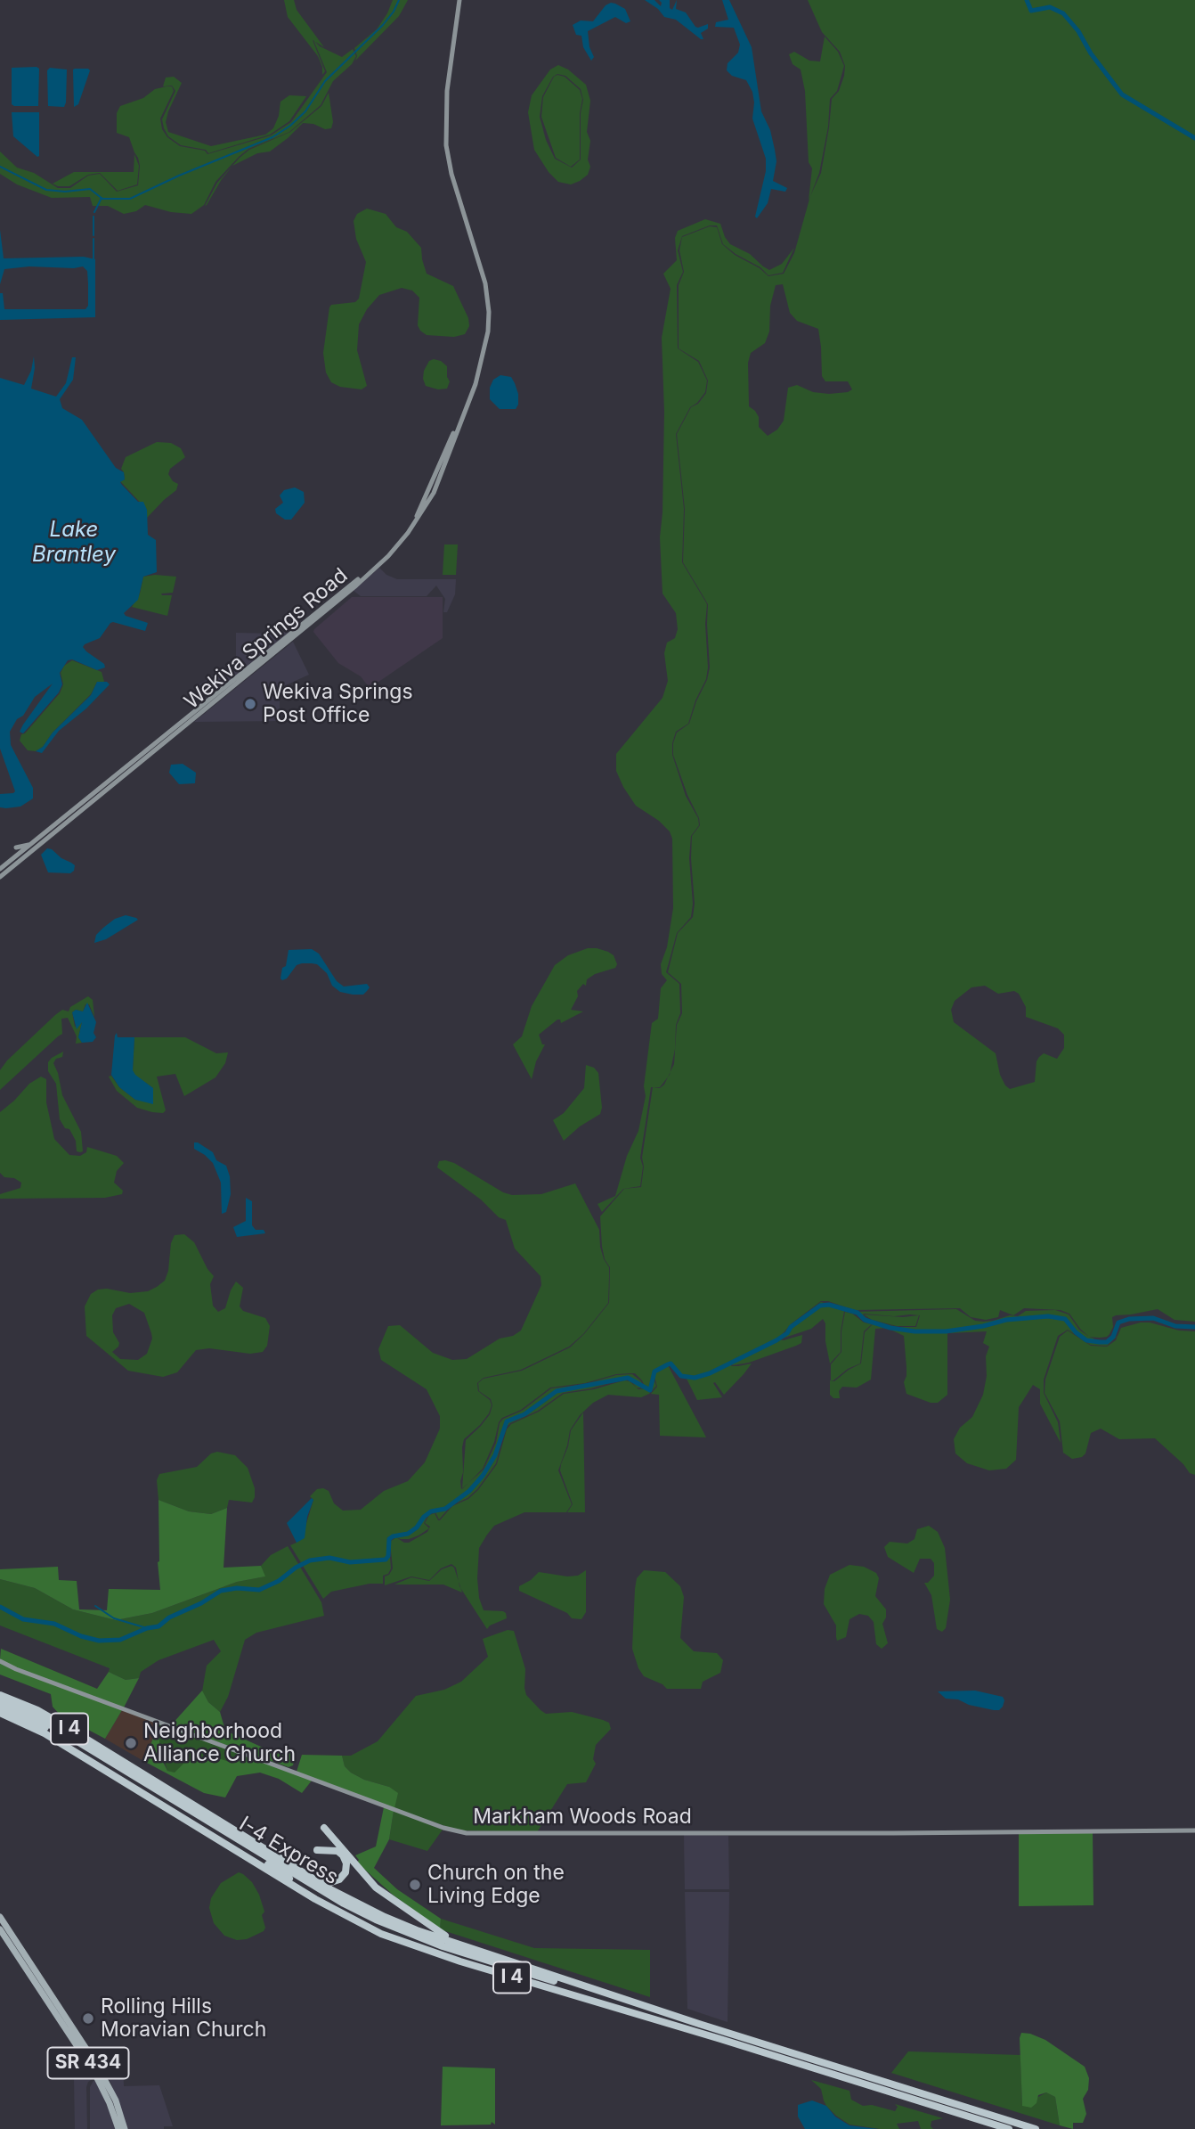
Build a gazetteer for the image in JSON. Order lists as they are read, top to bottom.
{
  "streets": {
    "highway": ["I 4", "I-4 Express"],
    "main road": ["Wekiva Springs Road", "Markham Woods Road", "SR 434"]
  },
  "crossings": [
    ["I 4", "I-4 Express"]
  ],
  "water": ["Lake Brantley"],
  "places": [
    "Wekiva Springs Post Office",
    "Neighborhood Alliance Church",
    "Church on the Living Edge",
    "Rolling Hills Moravian Church"
  ]
}
